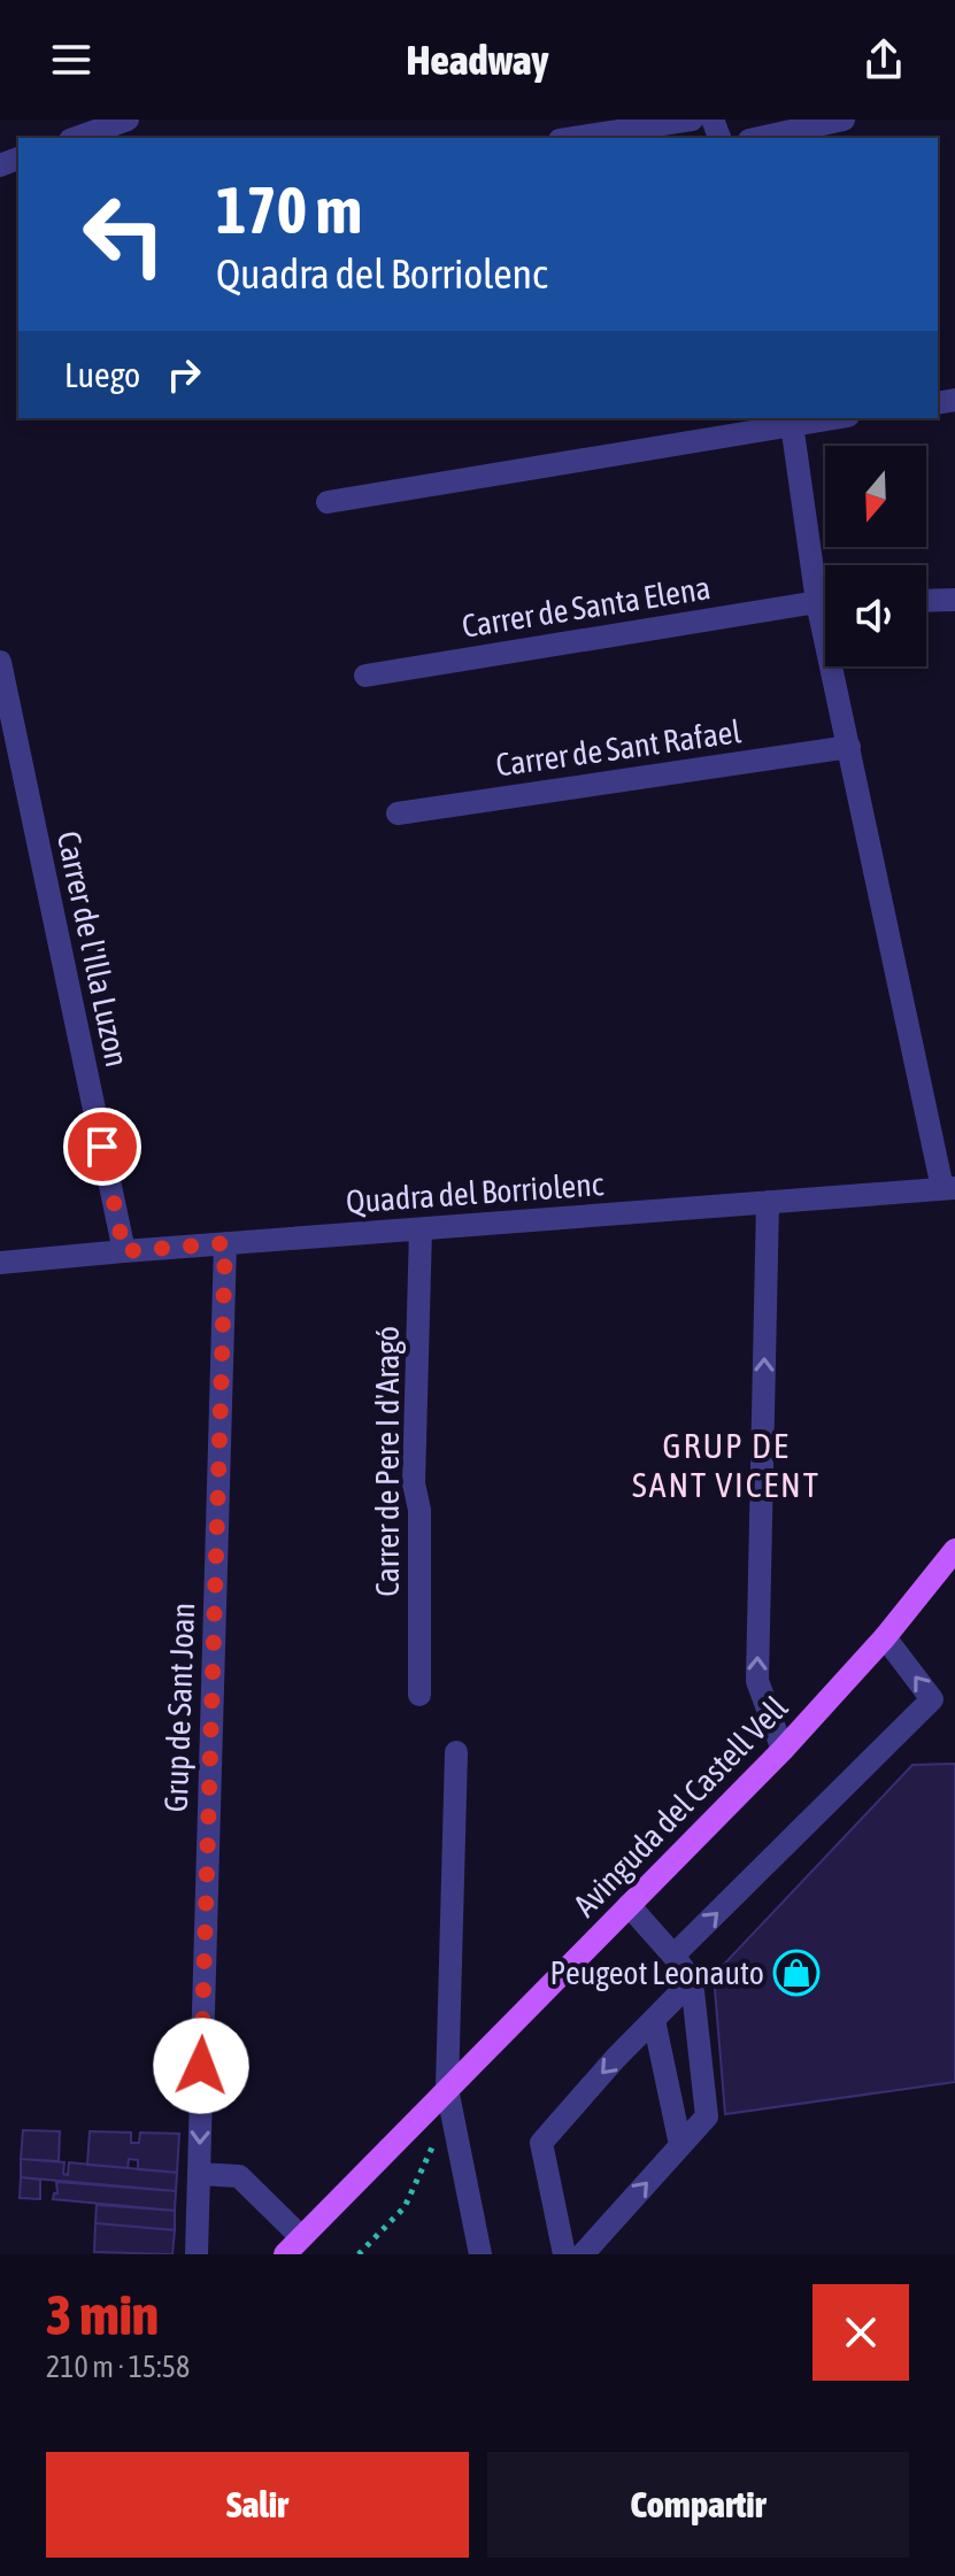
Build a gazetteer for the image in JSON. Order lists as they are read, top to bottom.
{
  "streets": {
    "main road": ["Avinguda del Castell Vell"],
    "street": [
      "Carrer de Santa Elena",
      "Carrer de Sant Rafael",
      "Carrer de l'Illa Luzon",
      "Quadra del Borriolenc",
      "Carrer de Pere I d'Aragó",
      "Grup de Sant Joan"
    ]
  },
  "crossings": [
    ["Carrer de l'Illa Luzon", "Quadra del Borriolenc"],
    ["Quadra del Borriolenc", "Carrer de Pere I d'Aragó"],
    ["Quadra del Borriolenc", "Grup de Sant Joan"]
  ],
  "one_way": ["Grup de Sant Joan"],
  "districts": ["GRUP DE SANT VICENT"],
  "places": {
    "shop": ["Peugeot Leonauto"]
  },
  "north": "bottom",
  "page": {
    "header": "Headway",
    "turn": ["170 m", "Quadra del Borriolenc"],
    "then": "Luego",
    "heading": ["3 min", "210 m · 15:58"],
    "buttons": ["Salir", "Compartir"]
  }
}
